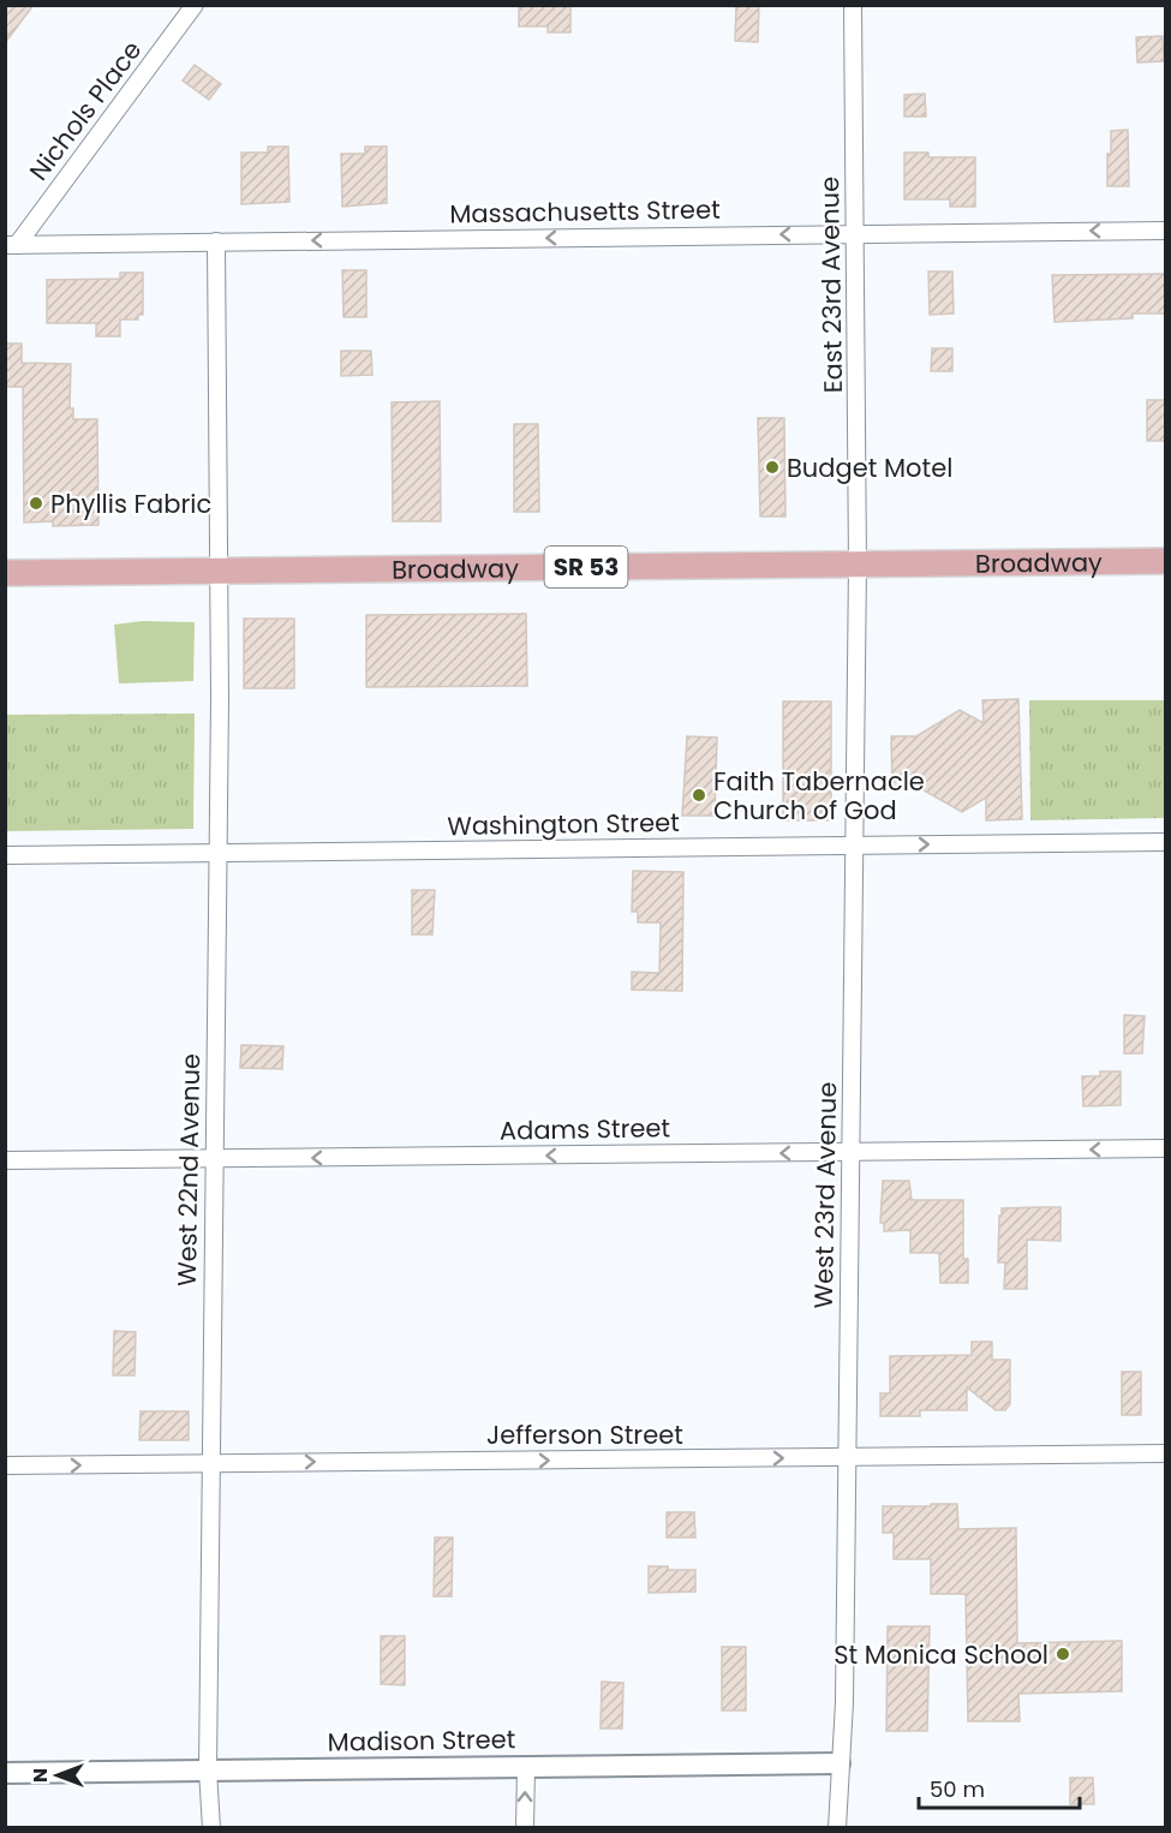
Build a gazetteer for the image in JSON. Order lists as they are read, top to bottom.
{
  "streets": {
    "main road": ["Broadway", "SR 53"],
    "street": [
      "Nichols Place",
      "Massachusetts Street",
      "East 23rd Avenue",
      "Washington Street",
      "Adams Street",
      "West 22nd Avenue",
      "West 23rd Avenue",
      "Jefferson Street",
      "Madison Street"
    ]
  },
  "crossings": [
    ["Nichols Place", "Massachusetts Street"],
    ["Massachusetts Street", "East 23rd Avenue"],
    ["Massachusetts Street", "West 22nd Avenue"],
    ["East 23rd Avenue", "Broadway"],
    ["East 23rd Avenue", "West 23rd Avenue"],
    ["Broadway", "West 22nd Avenue"],
    ["Broadway", "West 23rd Avenue"],
    ["Washington Street", "West 22nd Avenue"],
    ["Washington Street", "West 23rd Avenue"],
    ["Adams Street", "West 22nd Avenue"],
    ["Adams Street", "West 23rd Avenue"],
    ["West 22nd Avenue", "Jefferson Street"],
    ["West 22nd Avenue", "Madison Street"],
    ["West 23rd Avenue", "Jefferson Street"],
    ["West 23rd Avenue", "Madison Street"]
  ],
  "one_way": ["Massachusetts Street", "Adams Street", "Jefferson Street"],
  "places": [
    "Budget Motel",
    "Phyllis Fabric",
    "Faith Tabernacle Church of God",
    "St Monica School"
  ],
  "scale_bar": "50 m",
  "north": "left"
}
